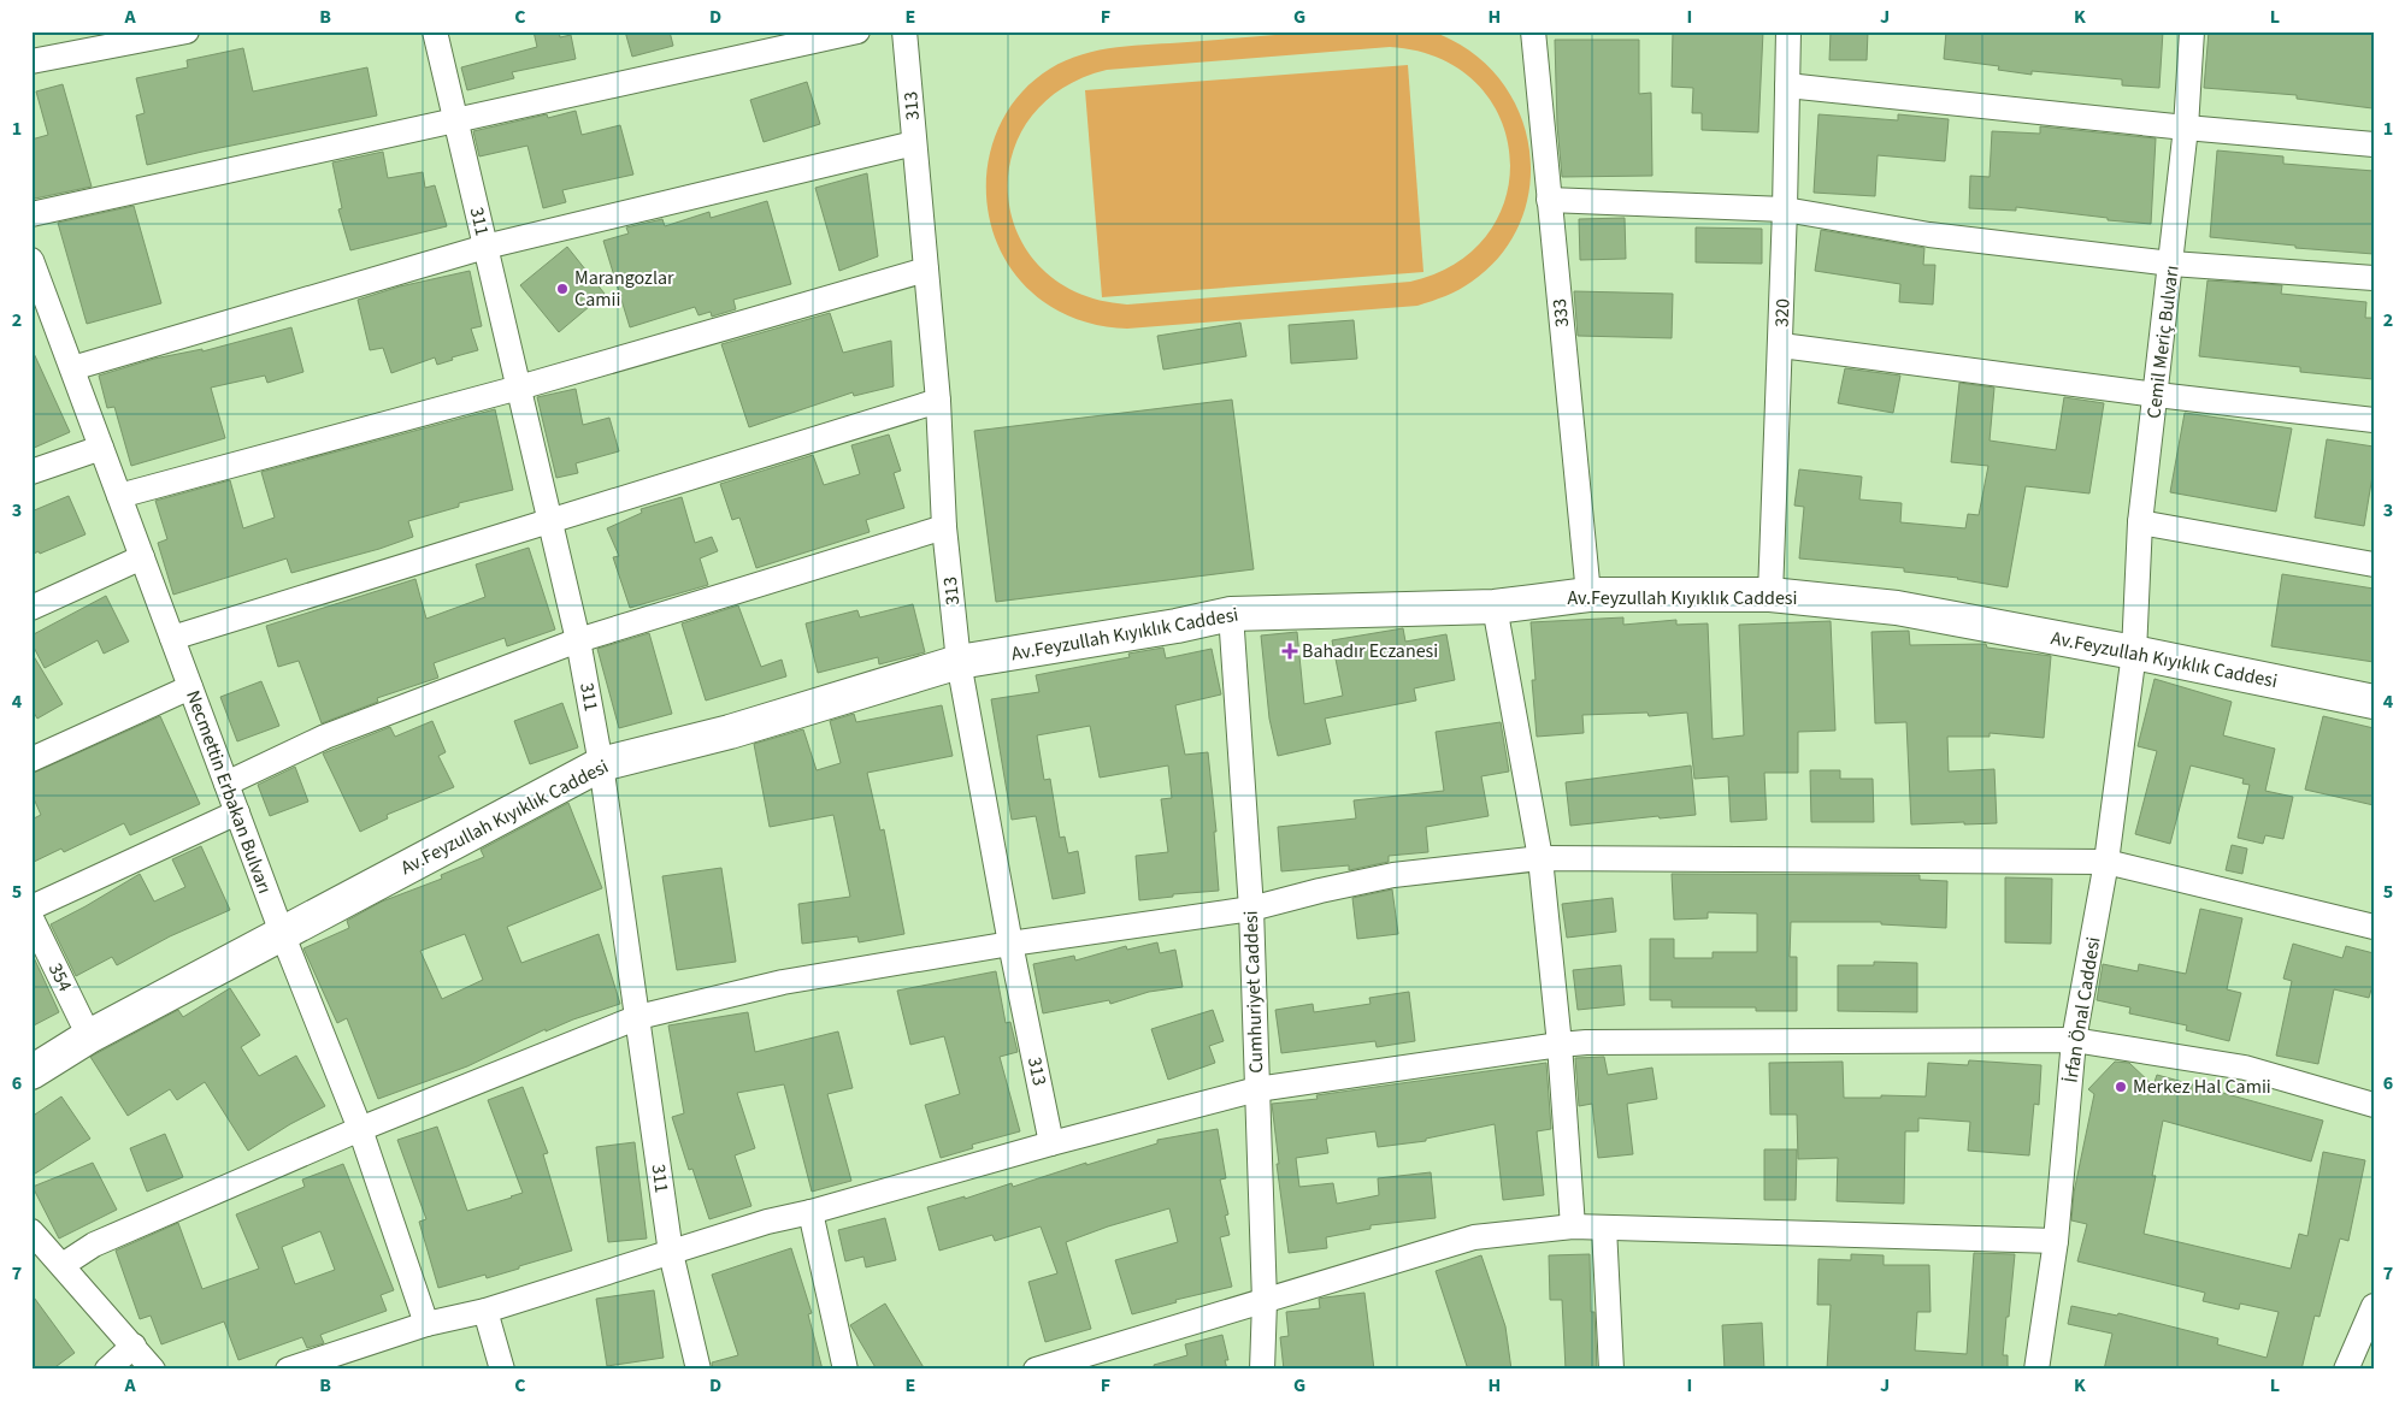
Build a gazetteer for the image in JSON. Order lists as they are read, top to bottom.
{
  "streets": {
    "street": [
      "313",
      "311",
      "333",
      "320",
      "Cemil Meriç Bulvarı",
      "Av.Feyzullah Kıyıklık Caddesi",
      "Necmettin Erbakan Bulvarı",
      "354",
      "Cumhuriyet Caddesi",
      "İrfan Önal Caddesi"
    ]
  },
  "crossings": [
    ["313", "Av.Feyzullah Kıyıklık Caddesi"],
    ["311", "Av.Feyzullah Kıyıklık Caddesi"],
    ["333", "Av.Feyzullah Kıyıklık Caddesi"],
    ["320", "Av.Feyzullah Kıyıklık Caddesi"],
    ["Cemil Meriç Bulvarı", "Av.Feyzullah Kıyıklık Caddesi"],
    ["Cemil Meriç Bulvarı", "İrfan Önal Caddesi"],
    ["Av.Feyzullah Kıyıklık Caddesi", "Necmettin Erbakan Bulvarı"],
    ["Av.Feyzullah Kıyıklık Caddesi", "354"],
    ["Av.Feyzullah Kıyıklık Caddesi", "Cumhuriyet Caddesi"],
    ["Av.Feyzullah Kıyıklık Caddesi", "İrfan Önal Caddesi"]
  ],
  "places": {
    "other": ["Marangozlar Camii", "Merkez Hal Camii"],
    "health": ["Bahadır Eczanesi"]
  },
  "grid": {
    "columns": [
      "A",
      "B",
      "C",
      "D",
      "E",
      "F",
      "G",
      "H",
      "I",
      "J",
      "K",
      "L"
    ],
    "rows": [
      "1",
      "2",
      "3",
      "4",
      "5",
      "6",
      "7"
    ]
  }
}
